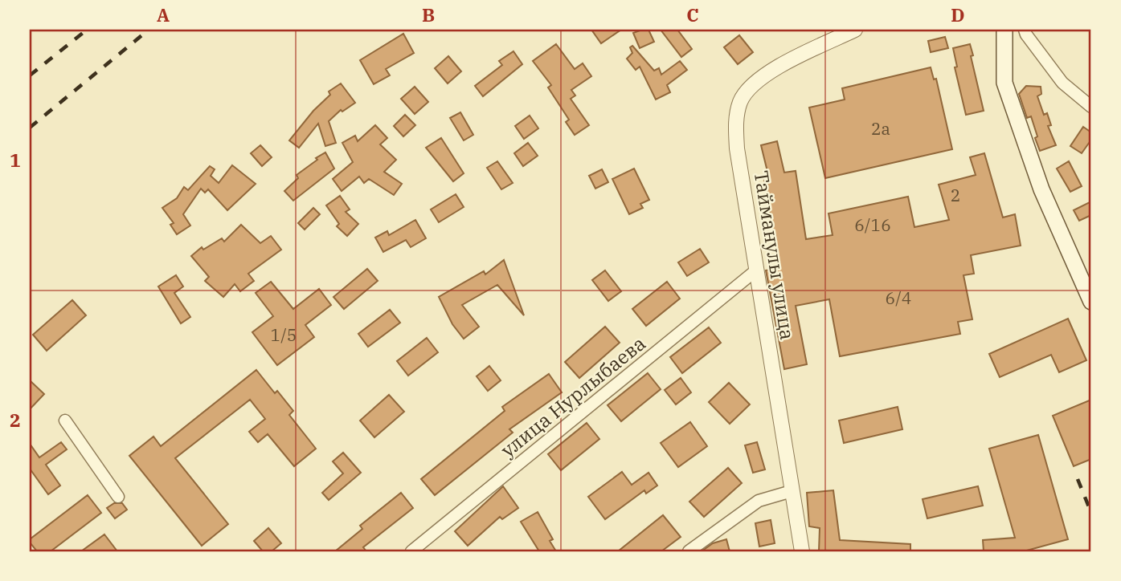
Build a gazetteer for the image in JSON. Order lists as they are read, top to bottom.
{
  "streets": {
    "street": ["Тайманулы улица", "улица Нурлыбаева"]
  },
  "crossings": [
    ["Тайманулы улица", "улица Нурлыбаева"]
  ],
  "house_numbers": [
    "2а",
    "2",
    "6/16",
    "6/4",
    "1/5"
  ],
  "grid": {
    "columns": [
      "A",
      "B",
      "C",
      "D"
    ],
    "rows": ["1", "2"]
  }
}
